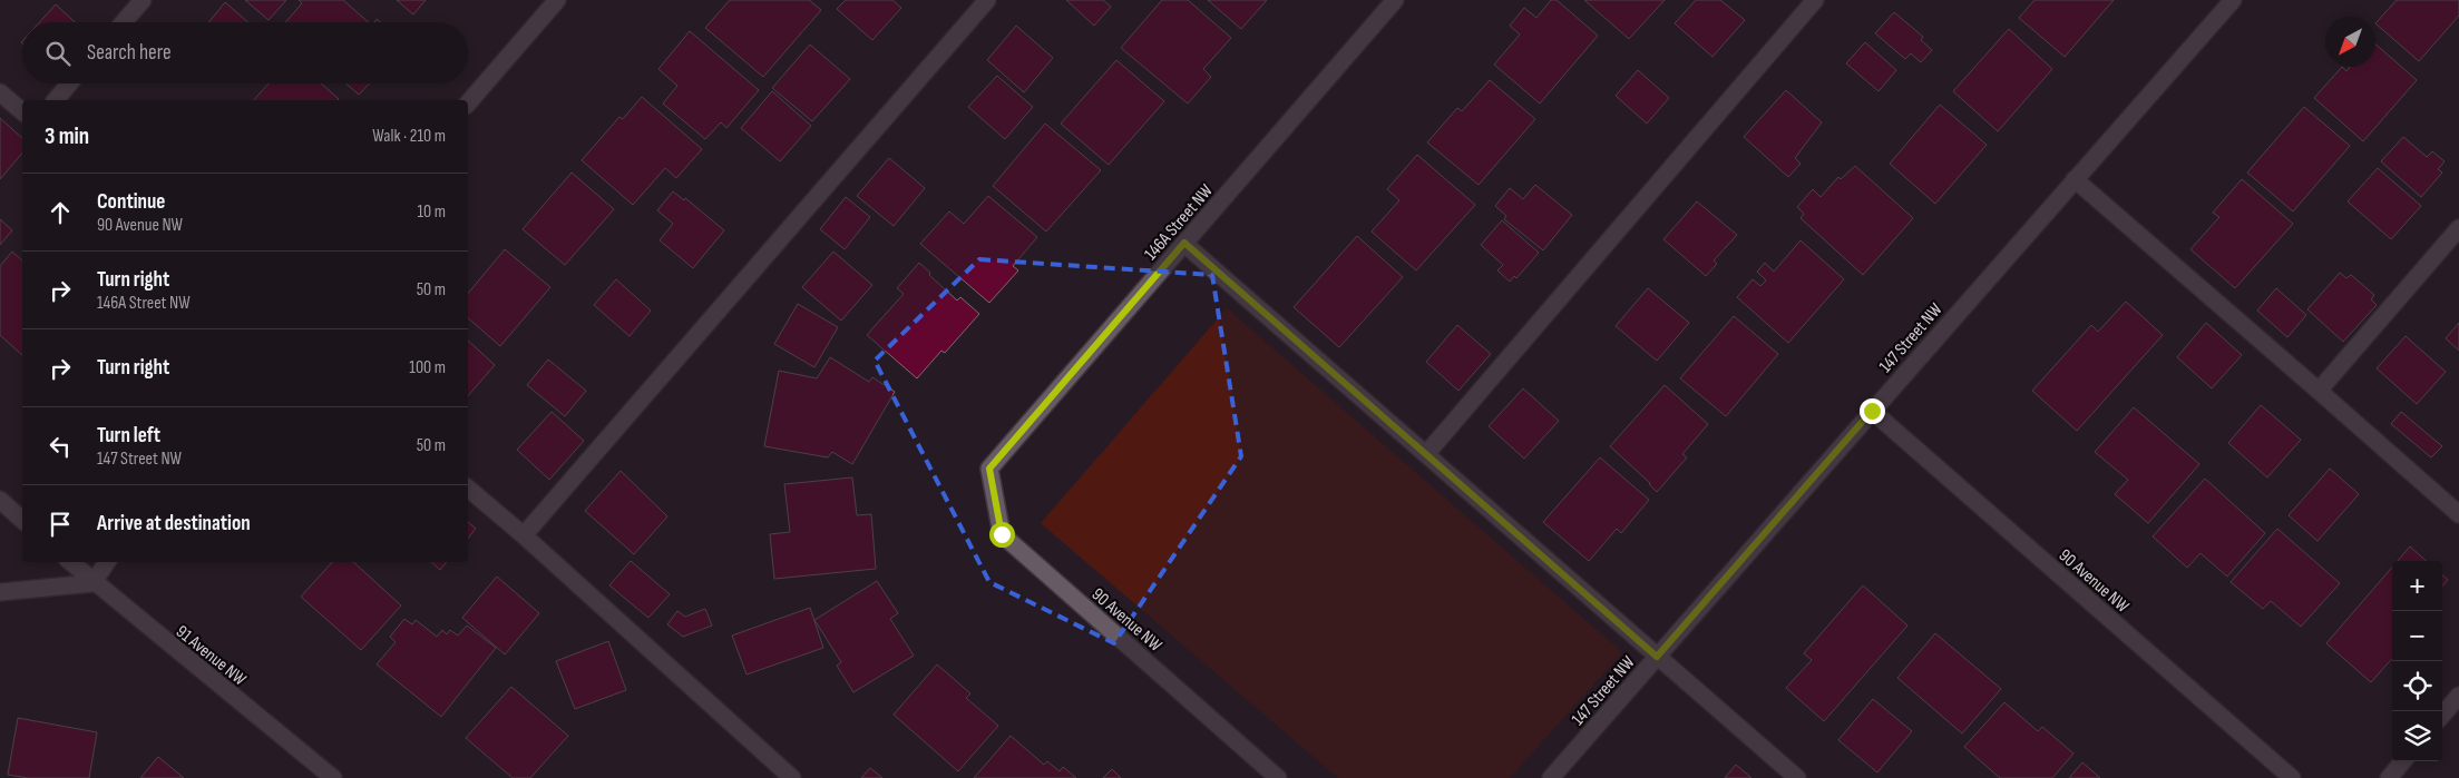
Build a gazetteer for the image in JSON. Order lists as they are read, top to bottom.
{
  "streets": {
    "street": [
      "146A Street NW",
      "147 Street NW",
      "90 Avenue NW",
      "91 Avenue NW"
    ]
  },
  "crossings": [
    ["146A Street NW", "90 Avenue NW"],
    ["147 Street NW", "90 Avenue NW"]
  ],
  "north": "bottom left",
  "page": {
    "search": "Search here",
    "heading": ["3 min", "Walk · 210 m"],
    "list": [
      ["Continue", "90 Avenue NW", "10 m"],
      ["Turn right", "146A Street NW", "50 m"],
      ["Turn right", "100 m"],
      ["Turn left", "147 Street NW", "50 m"],
      "Arrive at destination"
    ],
    "map_buttons": ["+", "−"]
  }
}
